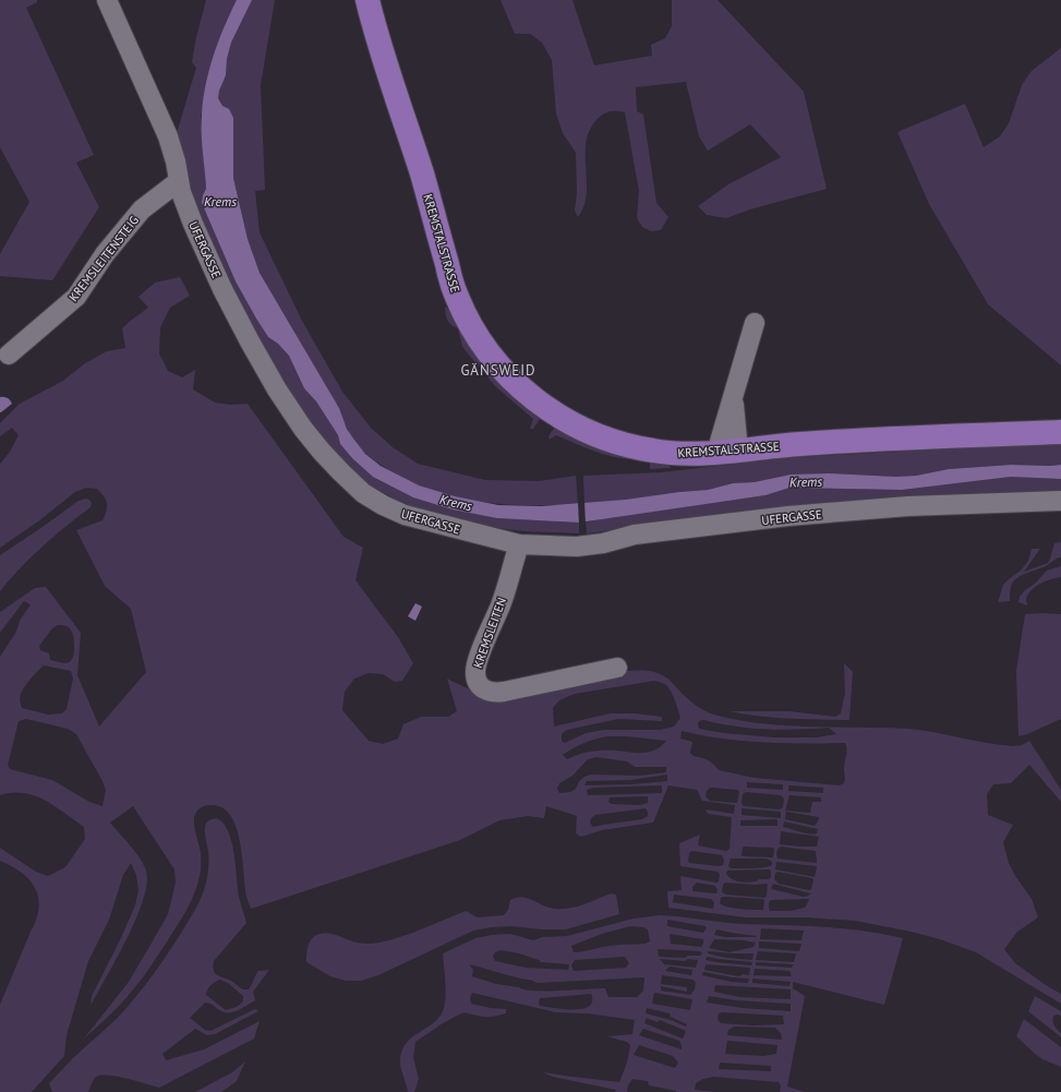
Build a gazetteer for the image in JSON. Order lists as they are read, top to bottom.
{
  "streets": {
    "main road": ["KREMSTALSTRASSE"],
    "street": ["UFERGASSE", "KREMSLEITENSTEIG", "KREMSLEITEN"]
  },
  "crossings": [
    ["UFERGASSE", "KREMSLEITENSTEIG"],
    ["UFERGASSE", "KREMSLEITEN"]
  ],
  "districts": ["GÄNSWEID"],
  "water": ["Krems"]
}
